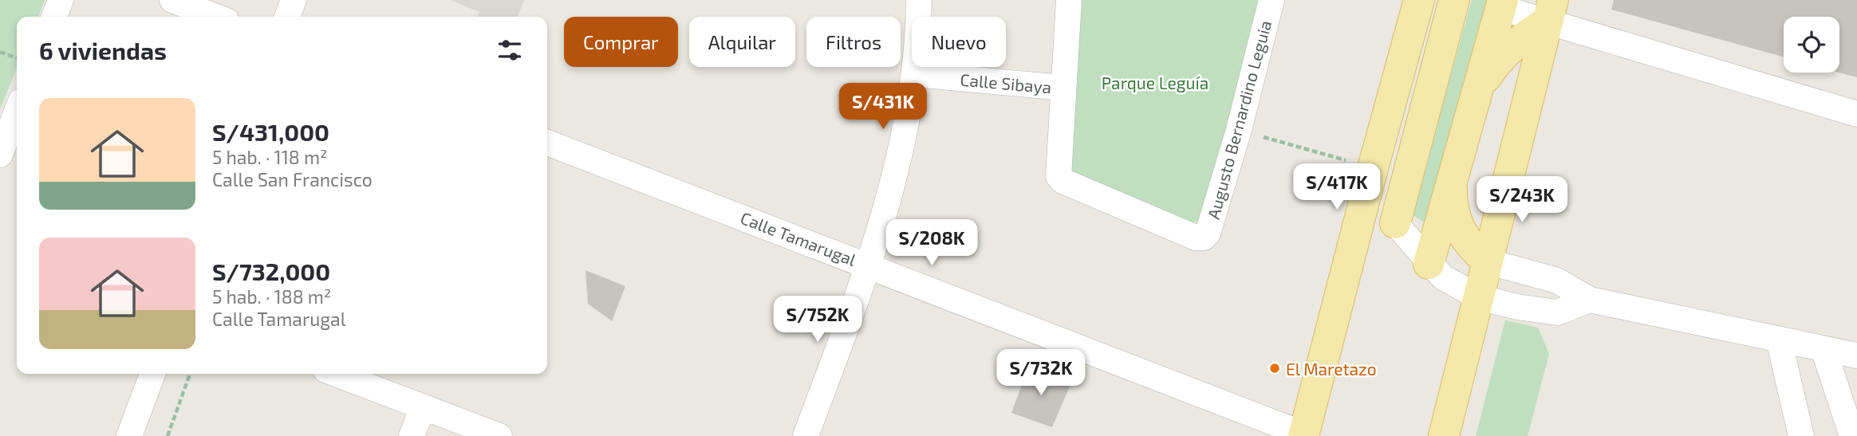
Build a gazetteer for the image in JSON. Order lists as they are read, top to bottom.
{
  "streets": {
    "street": ["Calle Sibaya", "Augusto Bernardino Leguia", "Calle Tamarugal"]
  },
  "crossings": [
    ["Calle Sibaya", "Augusto Bernardino Leguia"]
  ],
  "parks": ["Parque Leguía"],
  "places": ["El Maretazo"],
  "page": {
    "chip": [
      "Comprar",
      "Alquilar",
      "Filtros",
      "Nuevo"
    ],
    "heading": "6 viviendas",
    "price": [
      "S/431K",
      "S/417K",
      "S/243K",
      "S/208K",
      "S/752K",
      "S/732K"
    ],
    "list": [
      {
        "name": "S/431,000",
        "note": "5 hab. · 118 m² · Calle San Francisco"
      },
      {
        "name": "S/732,000",
        "note": "5 hab. · 188 m² · Calle Tamarugal"
      }
    ]
  }
}
